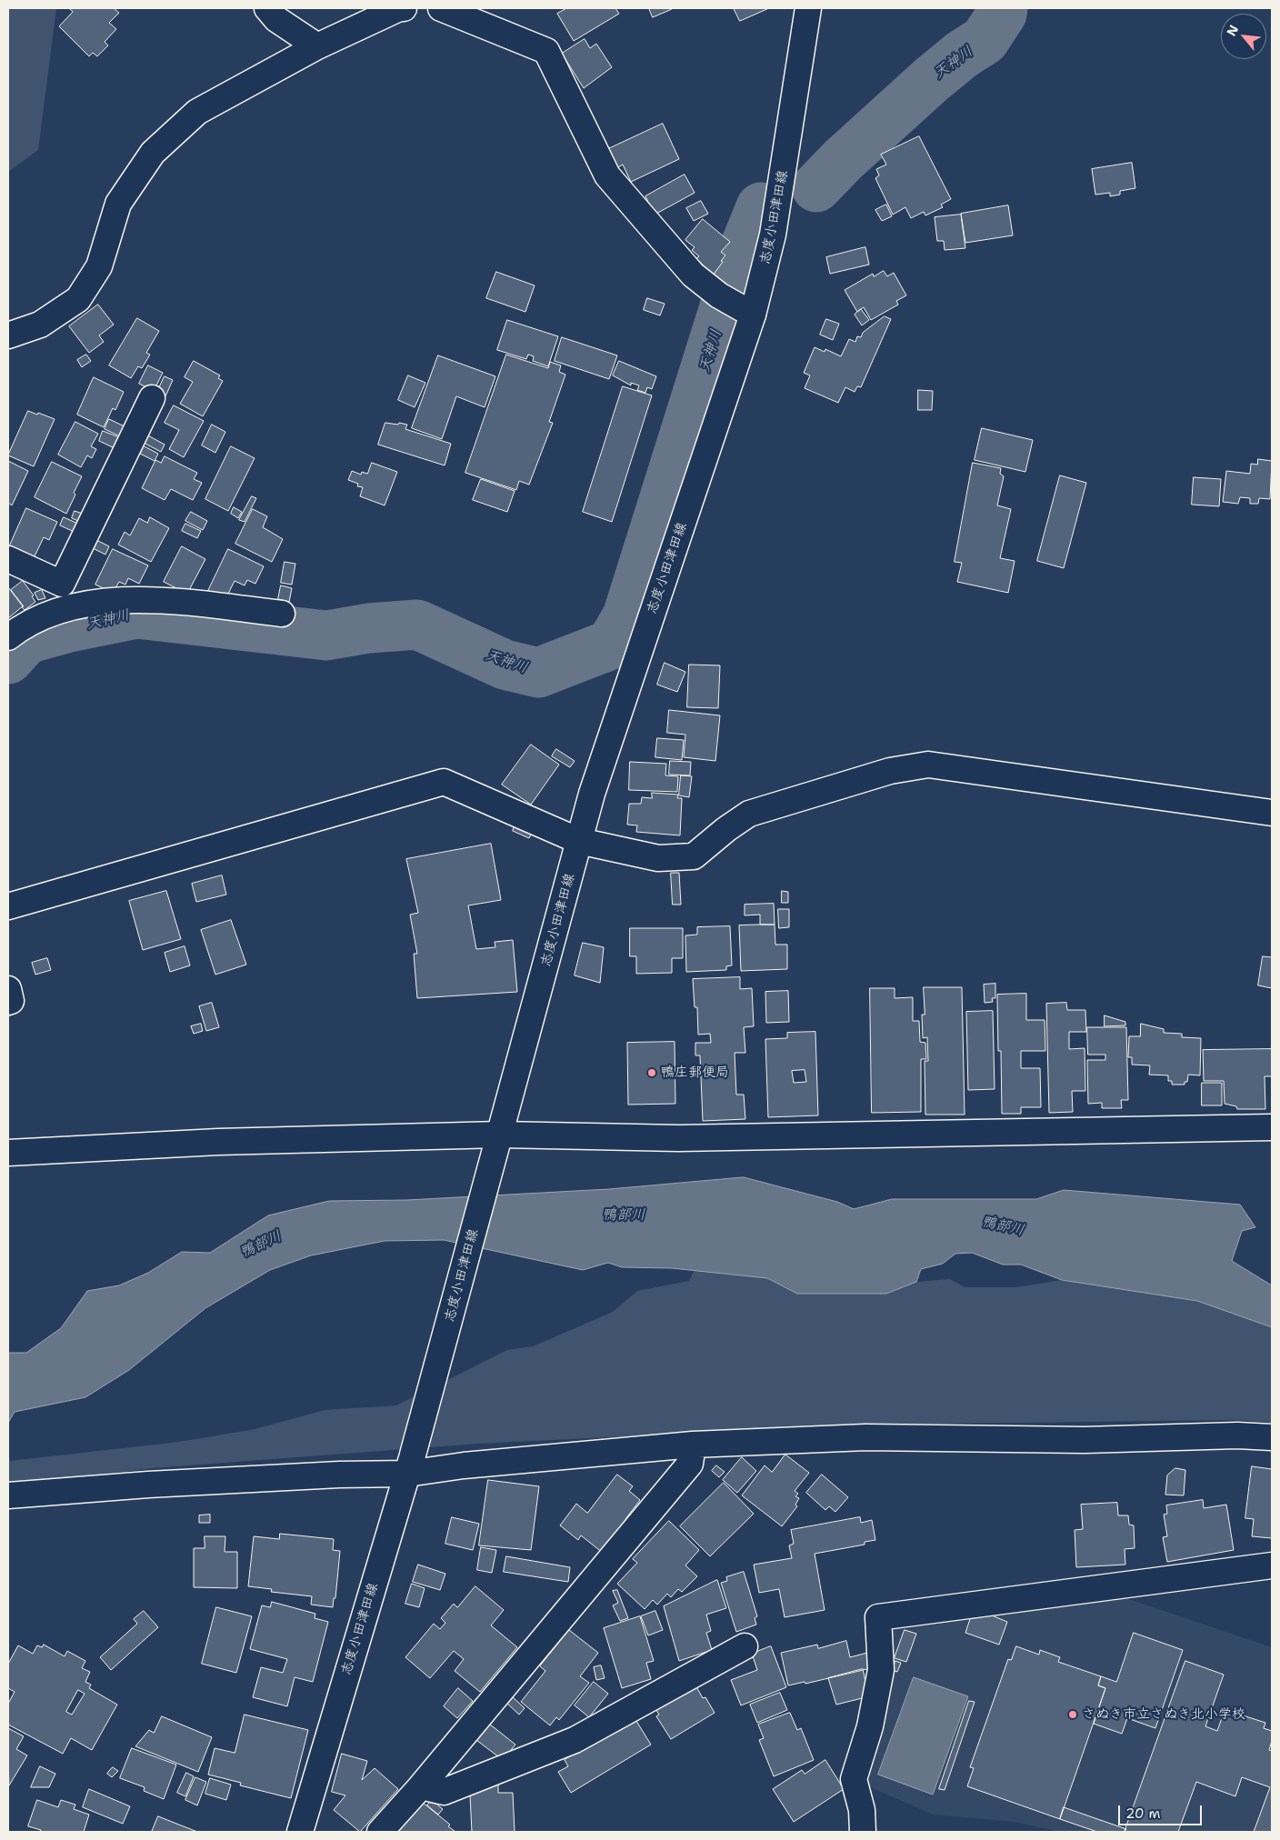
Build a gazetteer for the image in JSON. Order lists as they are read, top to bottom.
{
  "streets": {
    "street": ["志度小田津田線"]
  },
  "water": ["天神川", "鴨部川"],
  "places": ["鴨庄郵便局", "さぬき市立さぬき北小学校"],
  "scale_bar": "20 m",
  "north": "top left"
}
